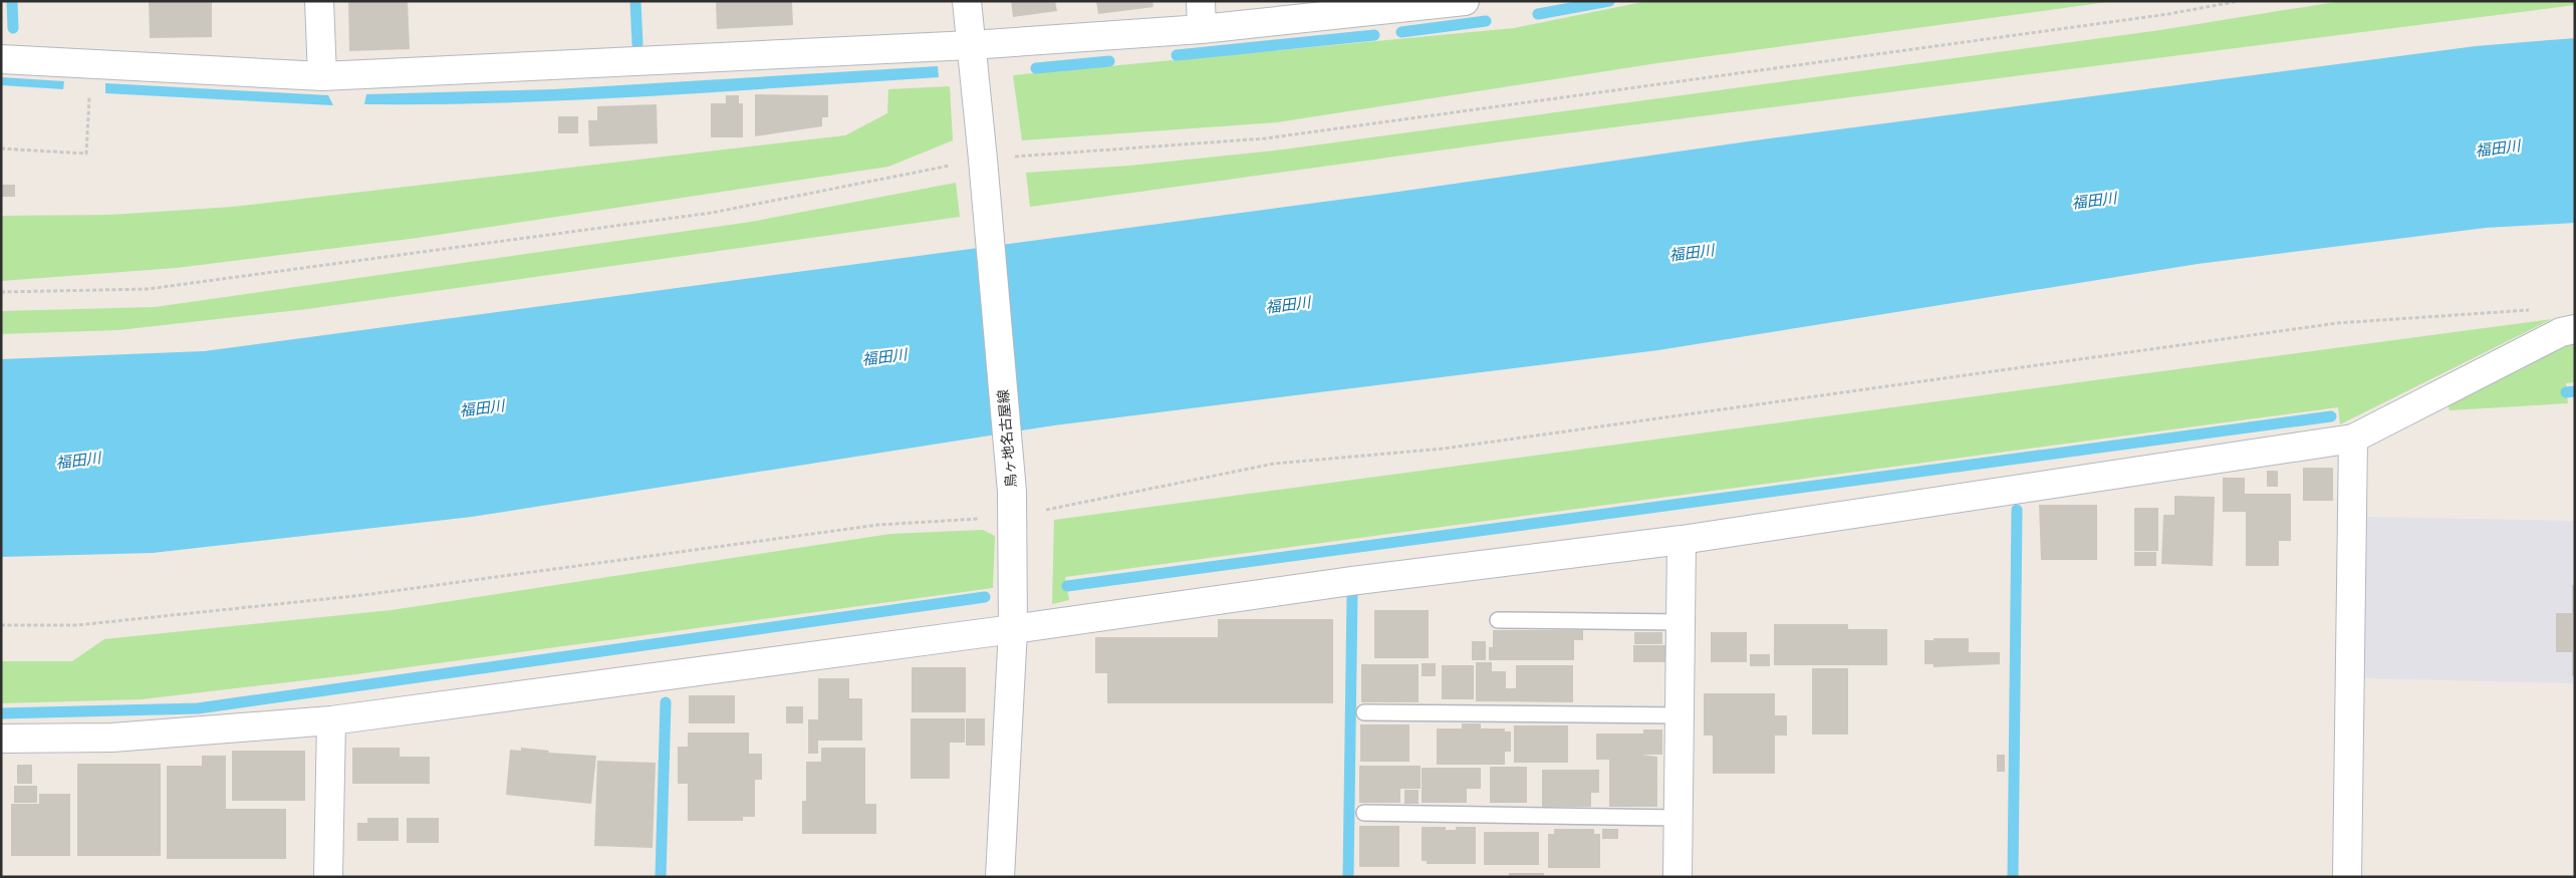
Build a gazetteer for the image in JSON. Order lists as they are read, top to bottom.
{
  "streets": {
    "street": ["鳥ヶ地名古屋線"]
  },
  "water": ["福田川"]
}
